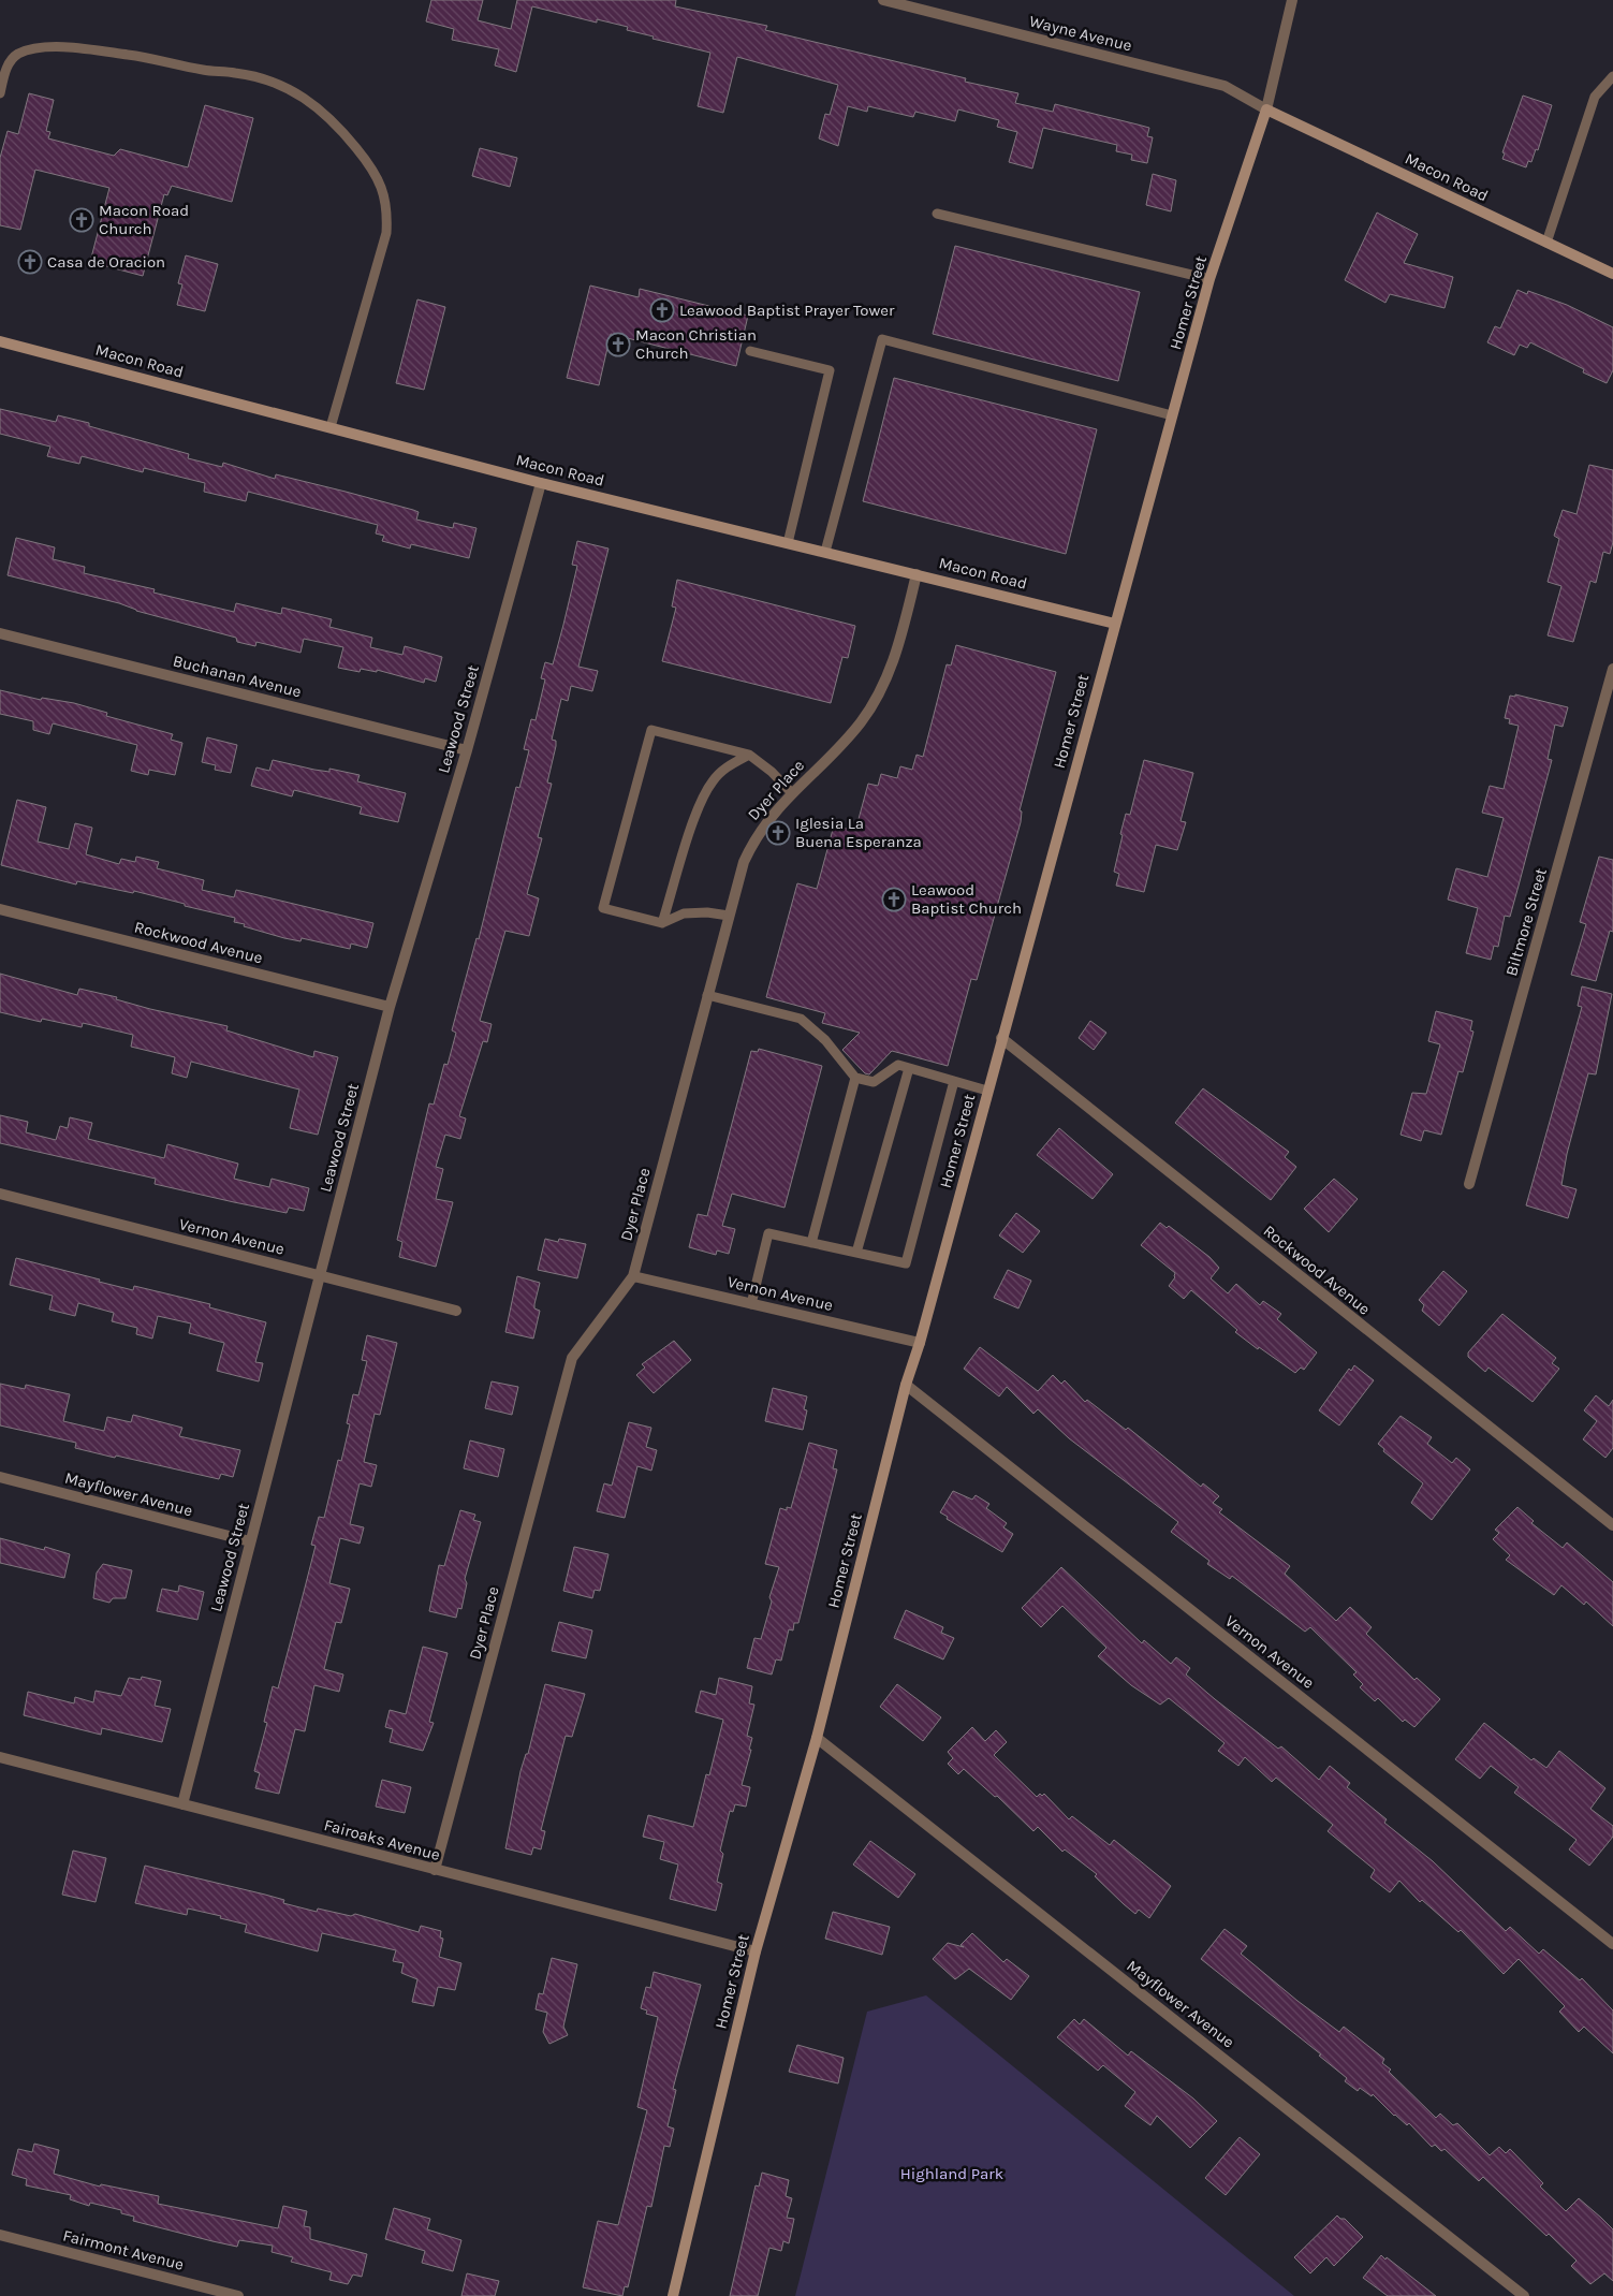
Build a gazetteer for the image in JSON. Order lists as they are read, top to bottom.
{
  "streets": {
    "main road": ["Macon Road", "Homer Street"],
    "street": [
      "Wayne Avenue",
      "Buchanan Avenue",
      "Leawood Street",
      "Dyer Place",
      "Biltmore Street",
      "Rockwood Avenue",
      "Vernon Avenue",
      "Mayflower Avenue",
      "Fairoaks Avenue",
      "Fairmont Avenue"
    ]
  },
  "crossings": [
    ["Wayne Avenue", "Macon Road"],
    ["Wayne Avenue", "Homer Street"],
    ["Macon Road", "Homer Street"],
    ["Macon Road", "Leawood Street"],
    ["Macon Road", "Dyer Place"],
    ["Homer Street", "Rockwood Avenue"],
    ["Homer Street", "Vernon Avenue"],
    ["Homer Street", "Mayflower Avenue"],
    ["Homer Street", "Fairoaks Avenue"],
    ["Buchanan Avenue", "Leawood Street"],
    ["Leawood Street", "Rockwood Avenue"],
    ["Leawood Street", "Vernon Avenue"],
    ["Leawood Street", "Mayflower Avenue"],
    ["Leawood Street", "Fairoaks Avenue"],
    ["Dyer Place", "Vernon Avenue"],
    ["Dyer Place", "Fairoaks Avenue"]
  ],
  "parks": ["Highland Park"],
  "places": {
    "church": [
      "Macon Road Church",
      "Casa de Oracion",
      "Leawood Baptist Prayer Tower",
      "Macon Christian Church",
      "Iglesia La Buena Esperanza",
      "Leawood Baptist Church"
    ]
  }
}
